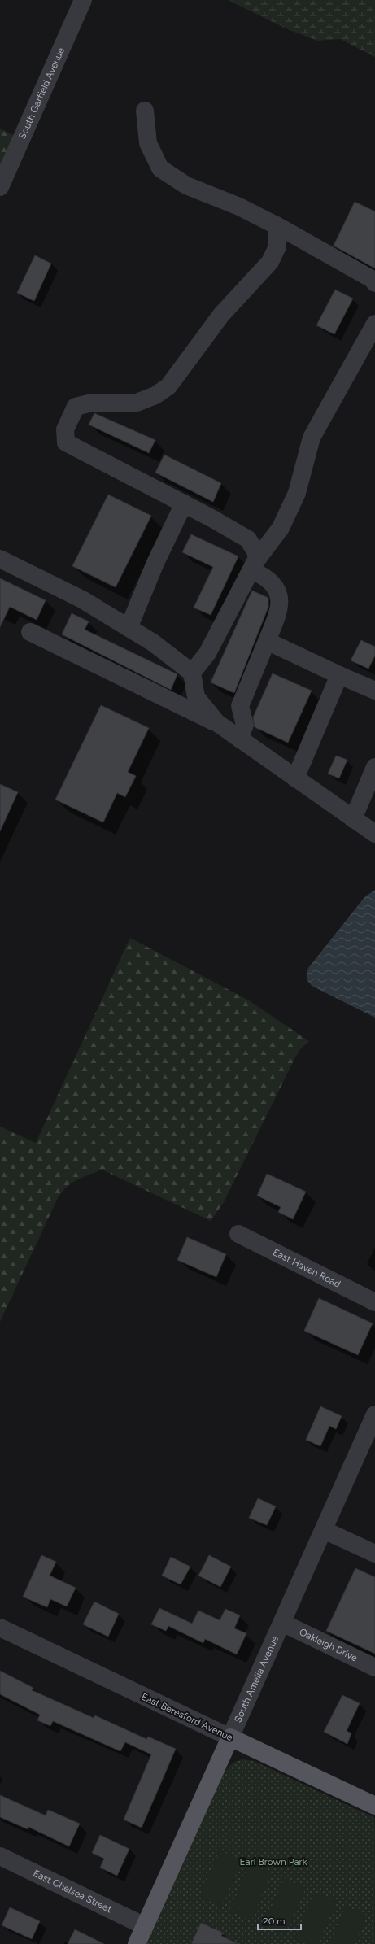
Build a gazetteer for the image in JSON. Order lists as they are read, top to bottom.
{
  "streets": {
    "main road": ["South Amelia Avenue", "East Beresford Avenue"],
    "street": [
      "South Garfield Avenue",
      "East Haven Road",
      "Oakleigh Drive",
      "East Chelsea Street"
    ]
  },
  "crossings": [
    ["Oakleigh Drive", "South Amelia Avenue"],
    ["South Amelia Avenue", "East Beresford Avenue"],
    ["South Amelia Avenue", "East Chelsea Street"]
  ],
  "parks": ["Earl Brown Park"],
  "scale_bar": "20 m"
}
